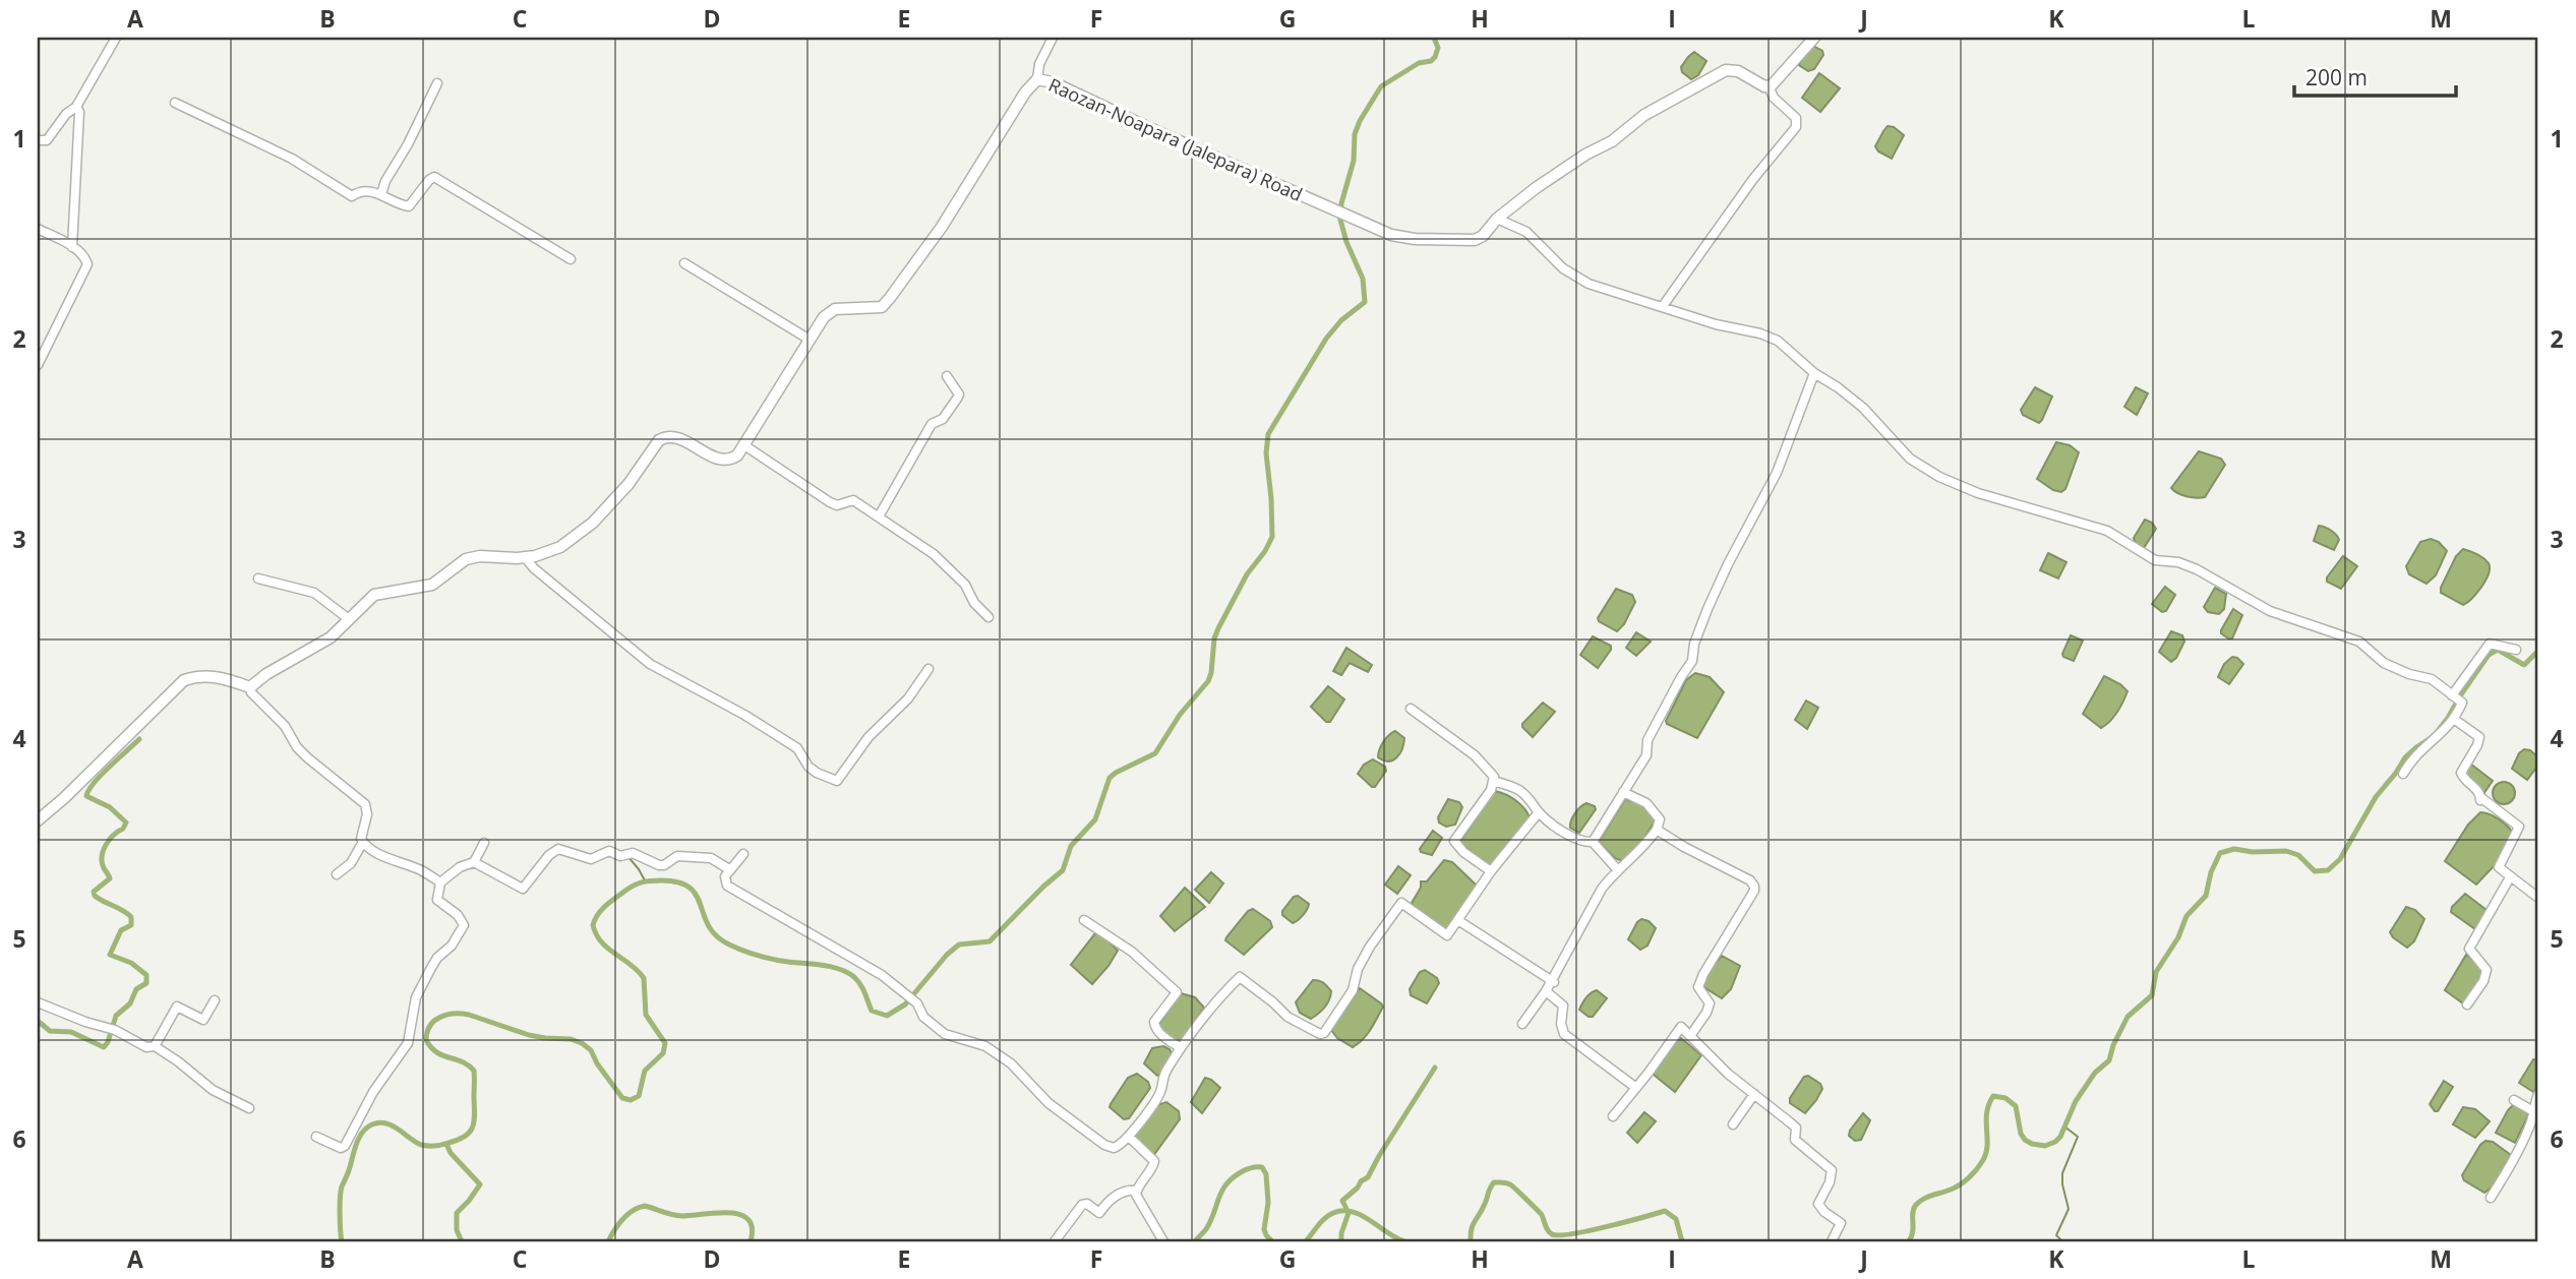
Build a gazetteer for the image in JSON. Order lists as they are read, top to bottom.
{
  "streets": {
    "main road": ["Raozan-Noapara (Jalepara) Road"]
  },
  "scale_bar": "200 m",
  "grid": {
    "columns": [
      "A",
      "B",
      "C",
      "D",
      "E",
      "F",
      "G",
      "H",
      "I",
      "J",
      "K",
      "L",
      "M"
    ],
    "rows": [
      "1",
      "2",
      "3",
      "4",
      "5",
      "6"
    ]
  }
}
